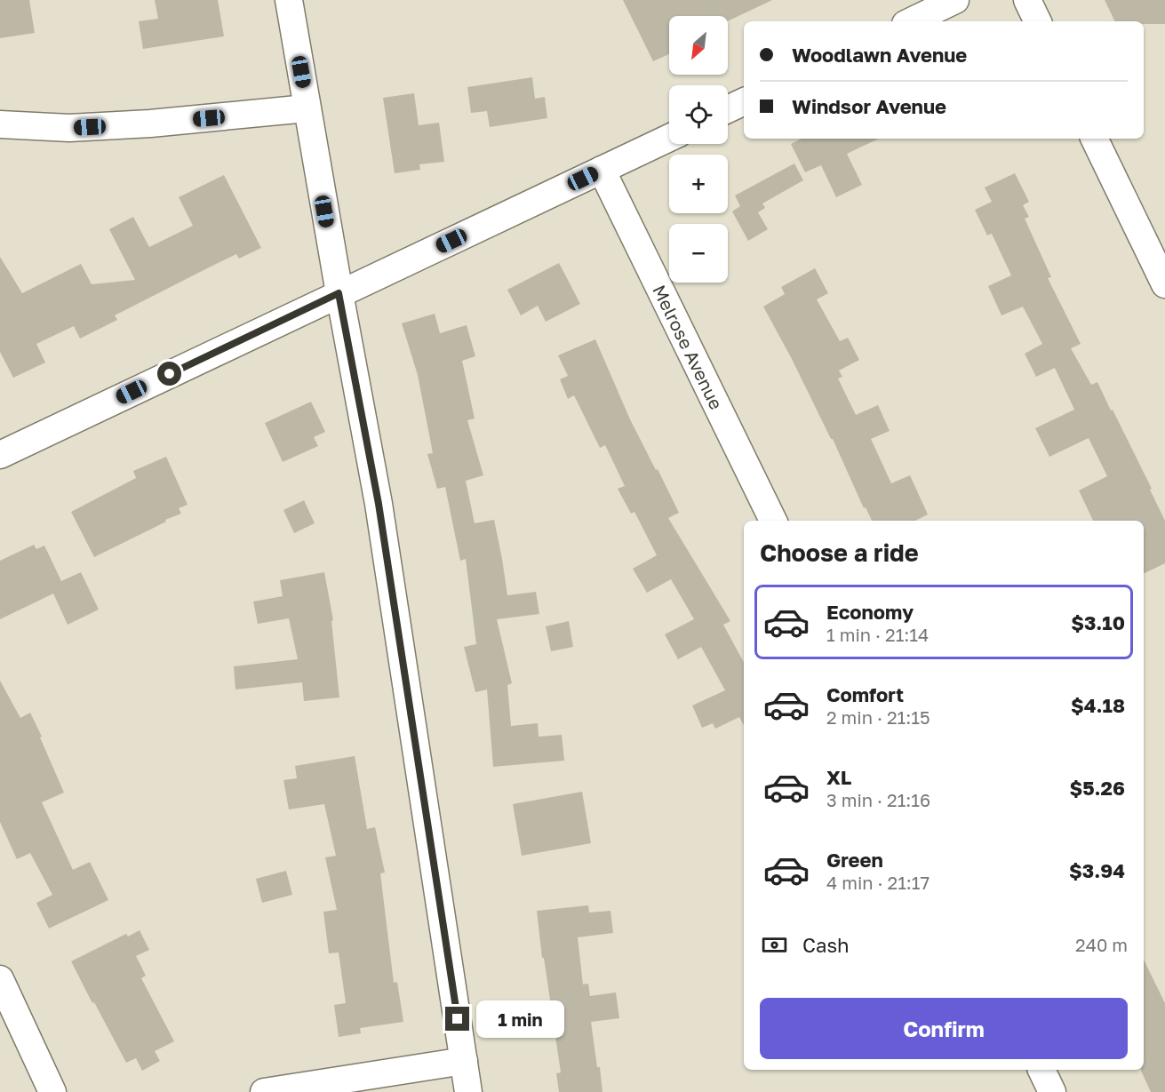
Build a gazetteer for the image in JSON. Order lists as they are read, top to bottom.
{
  "streets": {
    "street": ["Melrose Avenue"]
  },
  "north": "bottom left",
  "page": {
    "map_buttons": ["+", "−"],
    "banner": ["Woodlawn Avenue", "Windsor Avenue"],
    "heading": "Choose a ride",
    "list": [
      {
        "name": "Economy",
        "note": "1 min · 21:14",
        "value": "$3.10"
      },
      {
        "name": "Comfort",
        "note": "2 min · 21:15",
        "value": "$4.18"
      },
      {
        "name": "XL",
        "note": "3 min · 21:16",
        "value": "$5.26"
      },
      {
        "name": "Green",
        "note": "4 min · 21:17",
        "value": "$3.94"
      }
    ],
    "pay": ["Cash", "240 m"],
    "buttons": "Confirm",
    "bubble": "1 min"
  }
}
